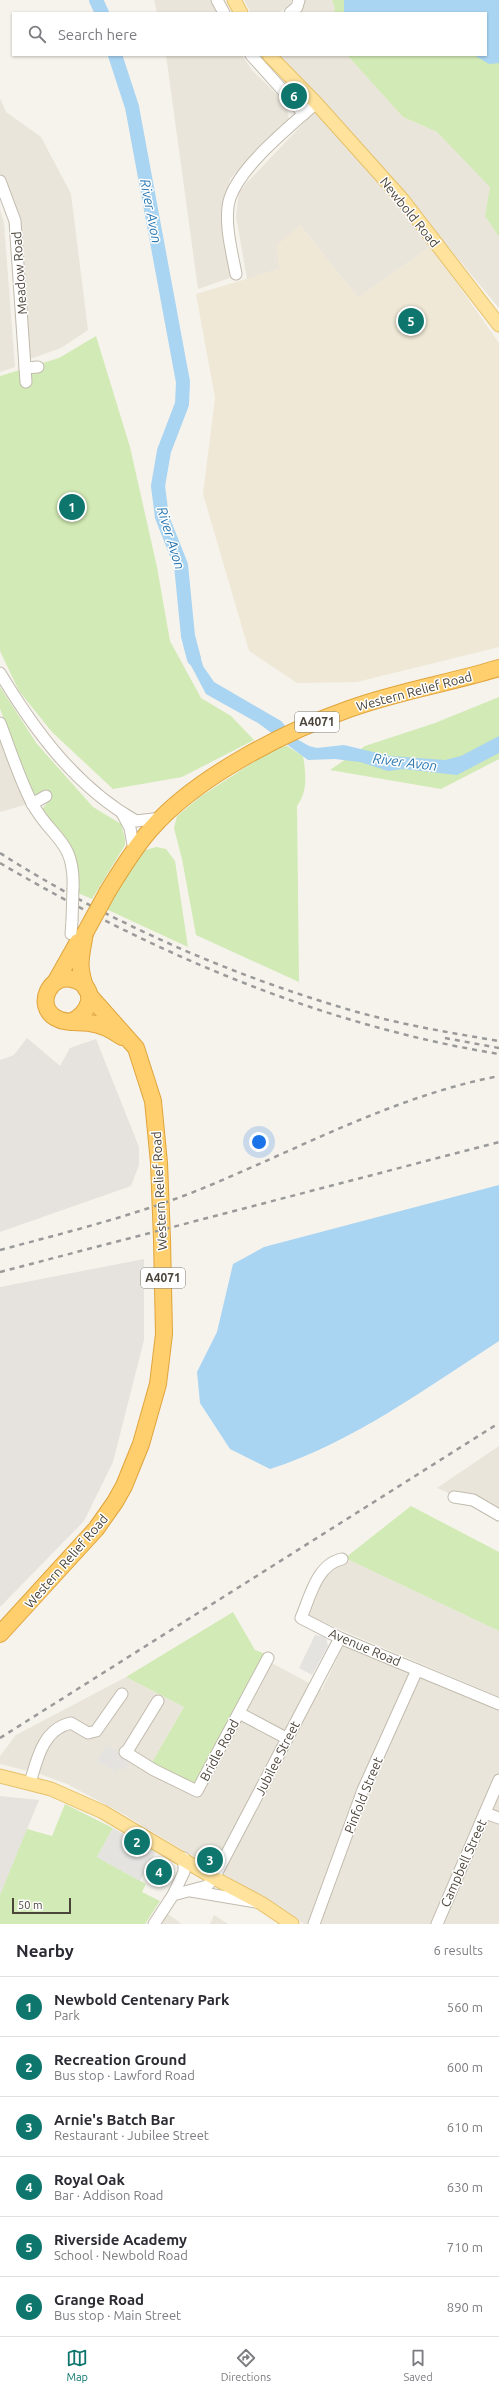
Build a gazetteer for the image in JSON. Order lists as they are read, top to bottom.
{
  "streets": {
    "highway": ["Western Relief Road", "A4071"],
    "main road": ["Newbold Road"],
    "street": [
      "Meadow Road",
      "Avenue Road",
      "Bridle Road",
      "Jubilee Street",
      "Pinfold Street",
      "Campbell Street"
    ]
  },
  "crossings": [
    ["Western Relief Road", "A4071"],
    ["Avenue Road", "Jubilee Street"],
    ["Avenue Road", "Pinfold Street"]
  ],
  "water": ["River Avon"],
  "scale_bar": "50 m",
  "page": {
    "search": "Search here",
    "pins": [
      "6",
      "5",
      "1",
      "2",
      "3",
      "4"
    ],
    "scale": "50 m",
    "heading": ["Nearby", "6 results"],
    "list": [
      {
        "mark": "1",
        "name": "Newbold Centenary Park",
        "note": "Park",
        "value": "560 m"
      },
      {
        "mark": "2",
        "name": "Recreation Ground",
        "note": "Bus stop · Lawford Road",
        "value": "600 m"
      },
      {
        "mark": "3",
        "name": "Arnie's Batch Bar",
        "note": "Restaurant · Jubilee Street",
        "value": "610 m"
      },
      {
        "mark": "4",
        "name": "Royal Oak",
        "note": "Bar · Addison Road",
        "value": "630 m"
      },
      {
        "mark": "5",
        "name": "Riverside Academy",
        "note": "School · Newbold Road",
        "value": "710 m"
      },
      {
        "mark": "6",
        "name": "Grange Road",
        "note": "Bus stop · Main Street",
        "value": "890 m"
      }
    ],
    "nav": ["Map", "Directions", "Saved"]
  }
}
